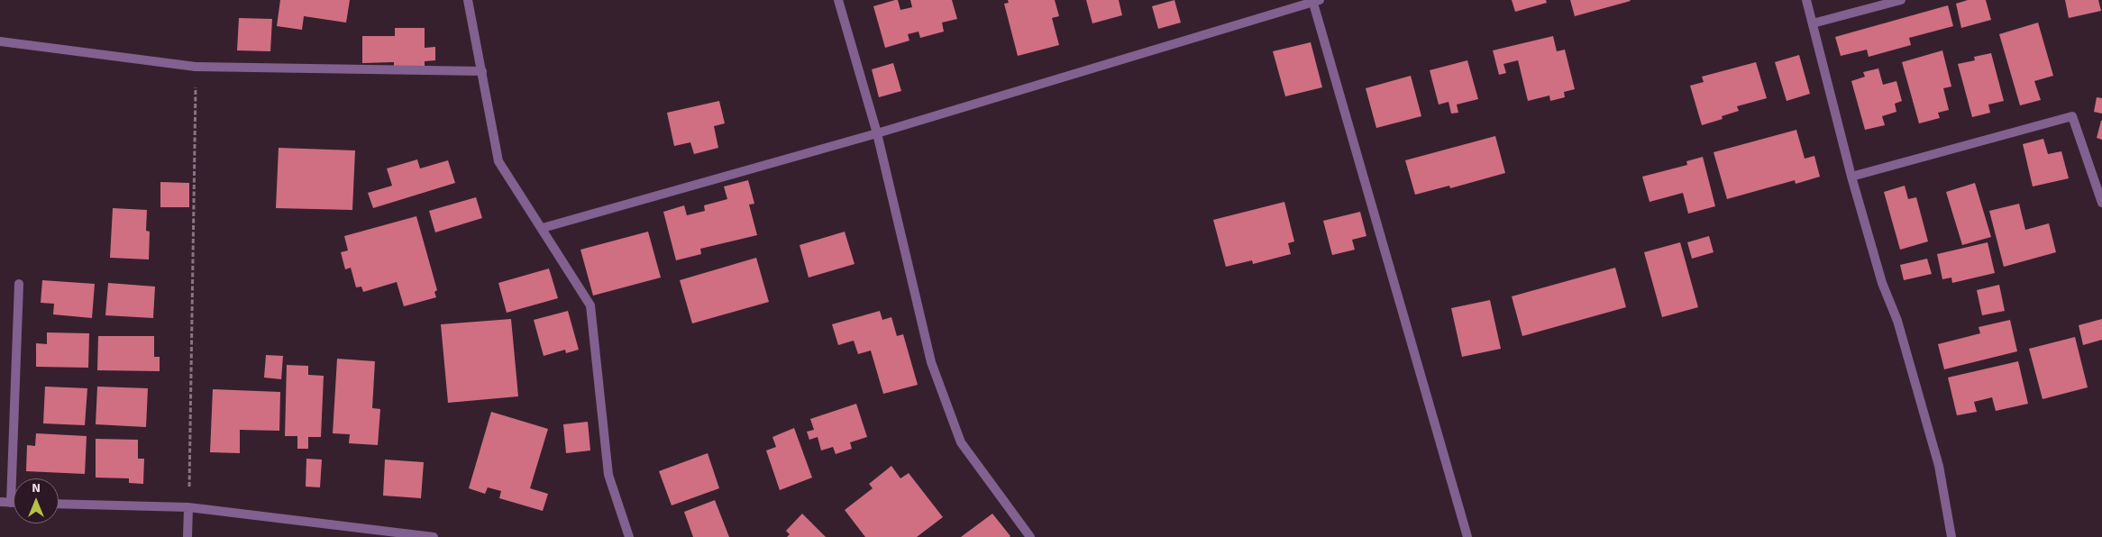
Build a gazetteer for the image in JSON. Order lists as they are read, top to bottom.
{
  "north": "top"
}
